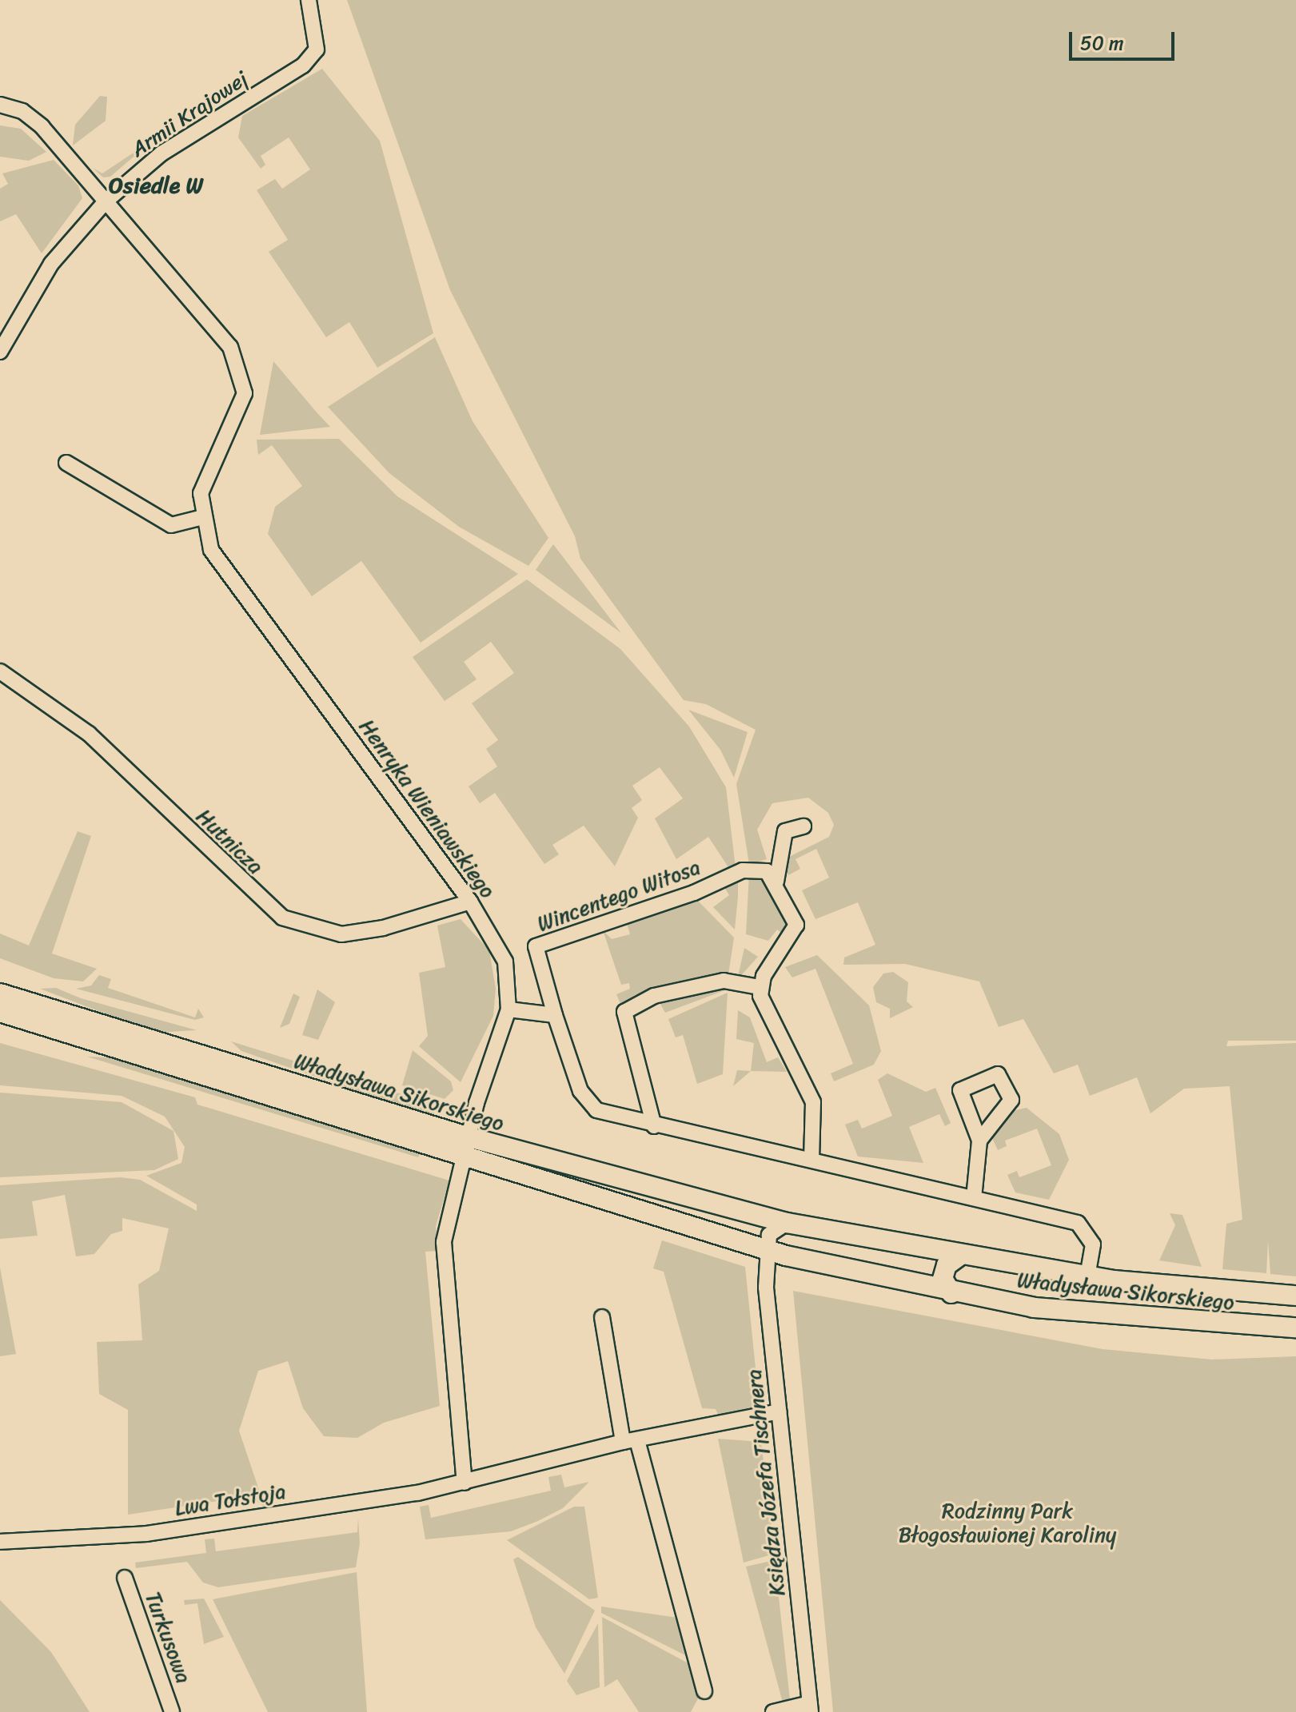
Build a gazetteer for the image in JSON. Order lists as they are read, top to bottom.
{
  "streets": {
    "street": [
      "Armii Krajowej",
      "Henryka Wieniawskiego",
      "Hutnicza",
      "Wincentego Witosa",
      "Władysława Sikorskiego",
      "Księdza Józefa Tischnera",
      "Lwa Tołstoja",
      "Turkusowa"
    ]
  },
  "crossings": [
    ["Armii Krajowej", "Henryka Wieniawskiego"],
    ["Henryka Wieniawskiego", "Hutnicza"],
    ["Henryka Wieniawskiego", "Władysława Sikorskiego"],
    ["Wincentego Witosa", "Władysława Sikorskiego"],
    ["Władysława Sikorskiego", "Księdza Józefa Tischnera"],
    ["Księdza Józefa Tischnera", "Lwa Tołstoja"]
  ],
  "districts": ["Osiedle W"],
  "parks": ["Rodzinny Park Błogosławionej Karoliny"],
  "scale_bar": "50 m"
}
